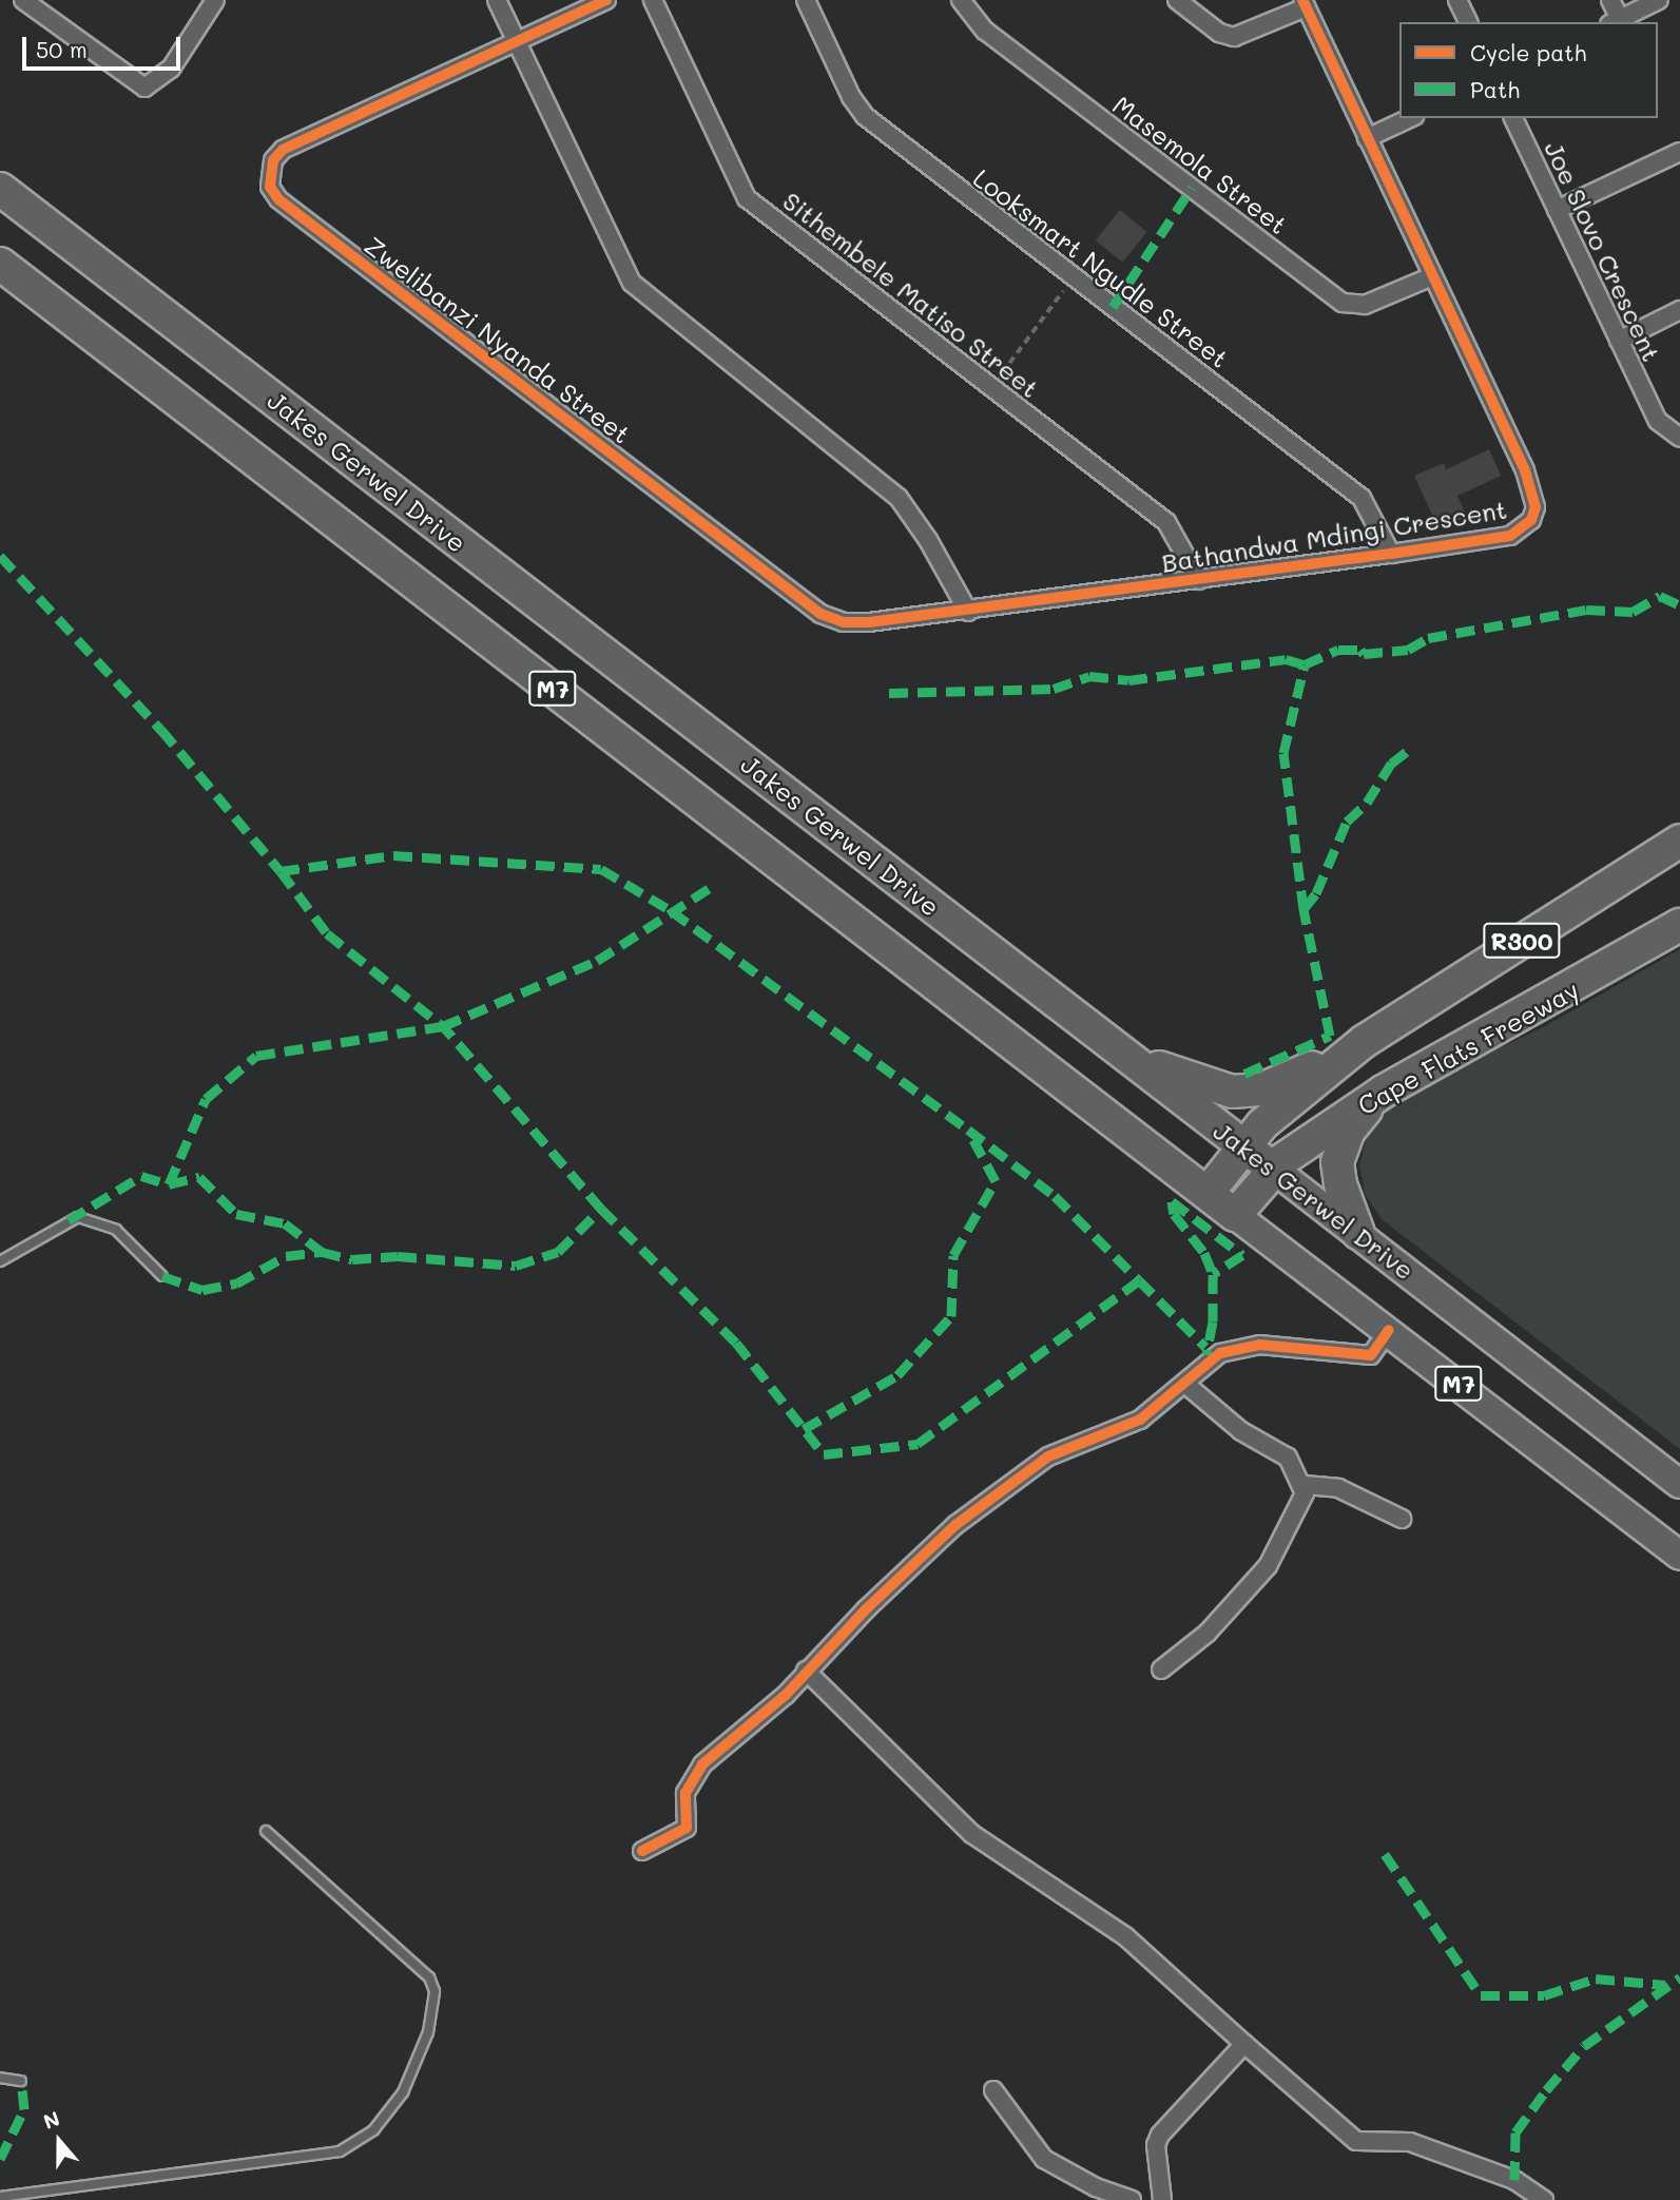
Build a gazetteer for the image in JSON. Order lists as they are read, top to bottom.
{
  "streets": {
    "highway": [
      "Jakes Gerwel Drive",
      "M7",
      "R300",
      "Cape Flats Freeway"
    ],
    "street": [
      "Masemola Street",
      "Joe Slovo Crescent",
      "Looksmart Ngudle Street",
      "Sithembele Matiso Street",
      "Zwelibanzi Nyanda Street",
      "Bathandwa Mdingi Crescent"
    ]
  },
  "crossings": [
    ["Masemola Street", "Bathandwa Mdingi Crescent"],
    ["Looksmart Ngudle Street", "Bathandwa Mdingi Crescent"],
    ["Sithembele Matiso Street", "Bathandwa Mdingi Crescent"],
    ["Zwelibanzi Nyanda Street", "Bathandwa Mdingi Crescent"],
    ["Jakes Gerwel Drive", "Cape Flats Freeway"],
    ["M7", "Cape Flats Freeway"]
  ],
  "legend": ["Cycle path", "Path"],
  "scale_bar": "50 m",
  "north": "top"
}
